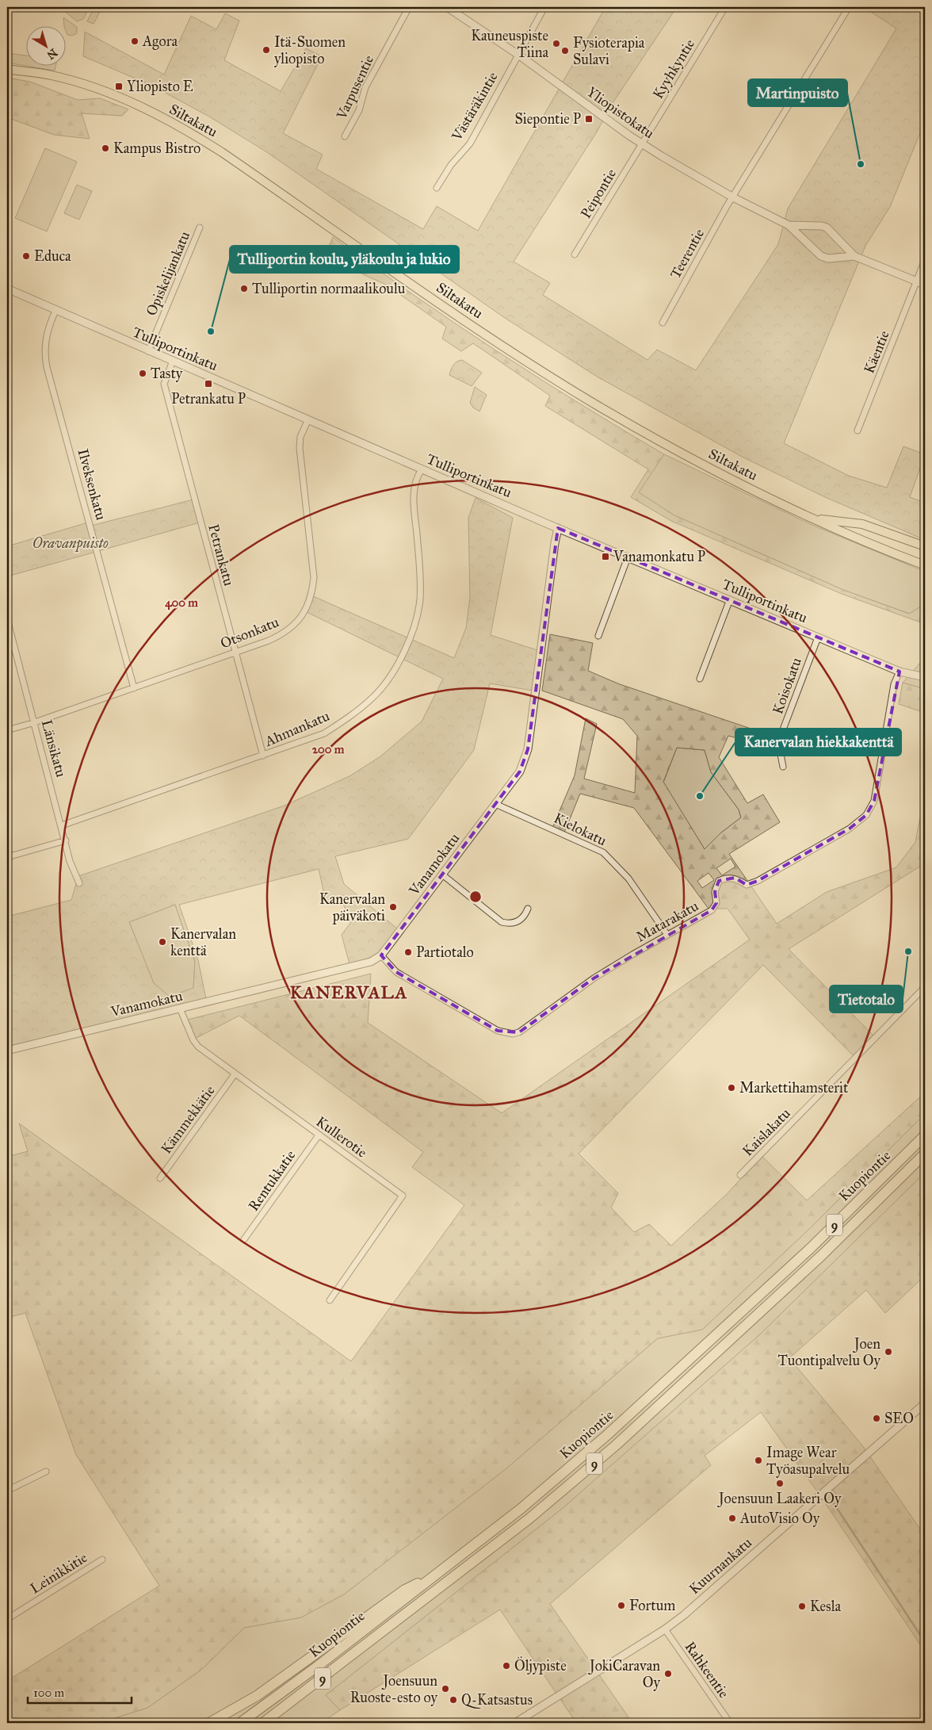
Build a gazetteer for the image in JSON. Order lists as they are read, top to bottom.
{
  "streets": {
    "highway": ["Kuopiontie", "9"],
    "main road": ["Siltakatu"],
    "street": [
      "Kyyhkyntie",
      "Varpusentie",
      "Västäräkintie",
      "Yliopistokatu",
      "Peipontie",
      "Teerentie",
      "Opiskelijankatu",
      "Tulliportinkatu",
      "Käentie",
      "Ilveksenkatu",
      "Petrankatu",
      "Otsonkatu",
      "Koisokatu",
      "Ahmankatu",
      "Länsikatu",
      "Kielokatu",
      "Vanamokatu",
      "Matarakatu",
      "Kämmekkätie",
      "Kaislakatu",
      "Kullerotie",
      "Rentukkatie",
      "Kuurnankatu",
      "Leinikkitie",
      "Rahkeentie"
    ]
  },
  "crossings": [
    ["Kyyhkyntie", "Yliopistokatu"],
    ["Kyyhkyntie", "Peipontie"],
    ["Västäräkintie", "Yliopistokatu"],
    ["Yliopistokatu", "Peipontie"],
    ["Yliopistokatu", "Teerentie"],
    ["Yliopistokatu", "Käentie"],
    ["Opiskelijankatu", "Tulliportinkatu"],
    ["Tulliportinkatu", "Ilveksenkatu"],
    ["Tulliportinkatu", "Petrankatu"],
    ["Tulliportinkatu", "Otsonkatu"],
    ["Tulliportinkatu", "Koisokatu"],
    ["Tulliportinkatu", "Ahmankatu"],
    ["Tulliportinkatu", "Vanamokatu"],
    ["Tulliportinkatu", "Matarakatu"],
    ["Ilveksenkatu", "Otsonkatu"],
    ["Petrankatu", "Otsonkatu"],
    ["Petrankatu", "Ahmankatu"],
    ["Otsonkatu", "Länsikatu"],
    ["Ahmankatu", "Länsikatu"],
    ["Kielokatu", "Vanamokatu"],
    ["Kielokatu", "Matarakatu"],
    ["Vanamokatu", "Matarakatu"],
    ["Vanamokatu", "Kullerotie"],
    ["Kämmekkätie", "Kullerotie"],
    ["Kullerotie", "Rentukkatie"],
    ["Kuurnankatu", "Rahkeentie"]
  ],
  "districts": ["KANERVALA"],
  "parks": ["Oravanpuisto"],
  "places": {
    "other": [
      "Agora",
      "Kauneuspiste Tiina",
      "Itä-Suomen yliopisto",
      "Fysioterapia Sulavi",
      "Kampus Bistro",
      "Martinpuisto",
      "Educa",
      "Tulliportin normaalikoulu",
      "Tulliportin koulu, yläkoulu ja lukio",
      "Tasty",
      "Kanervalan hiekkakenttä",
      "Kanervalan päiväkoti",
      "Kanervalan kenttä",
      "Tietotalo",
      "Partiotalo",
      "Markettihamsterit",
      "Joen Tuontipalvelu Oy",
      "SEO",
      "Image Wear Työasupalvelu",
      "Joensuun Laakeri Oy",
      "AutoVisio Oy",
      "Fortum",
      "Kesla",
      "Öljypiste",
      "JokiCaravan Oy",
      "Joensuun Ruoste-esto oy",
      "Q-Katsastus"
    ],
    "transit": [
      "Yliopisto E",
      "Siepontie P",
      "Petrankatu P",
      "Vanamonkatu P"
    ]
  },
  "scale_bar": "100 m",
  "north": "bottom right",
  "rings": ["400 m", "200 m"]
}
